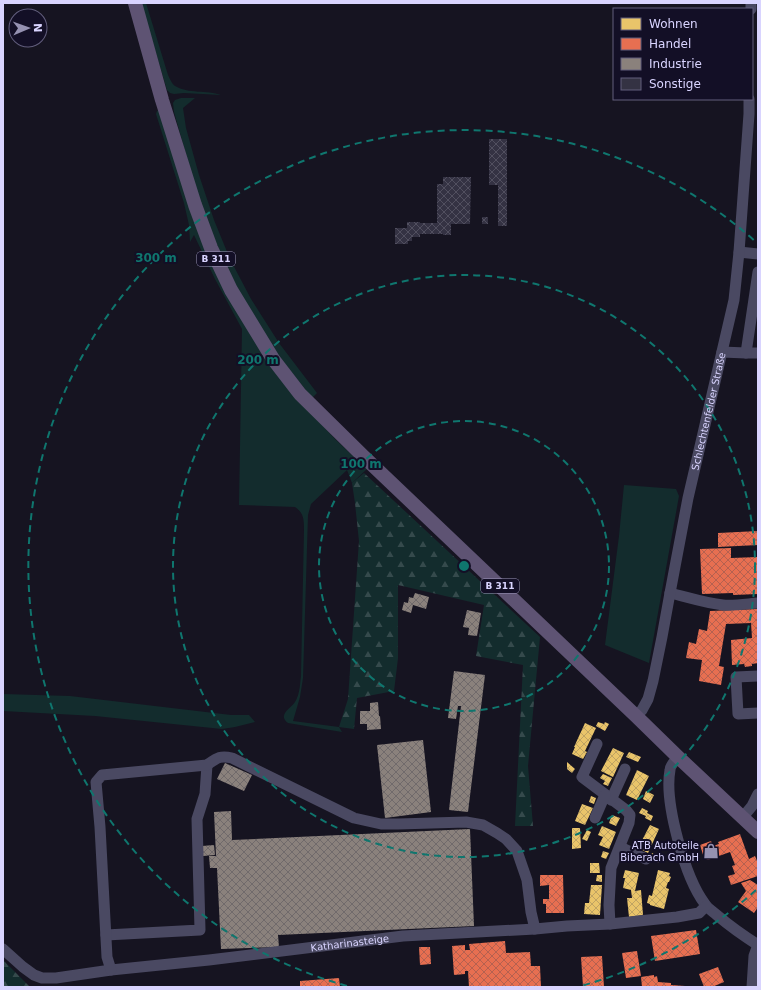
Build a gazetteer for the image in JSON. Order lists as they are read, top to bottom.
{
  "streets": {
    "main road": ["B 311"],
    "street": ["Schlechtenfelder Straße", "Katharinasteige"]
  },
  "crossings": [
    ["B 311", "Schlechtenfelder Straße"]
  ],
  "places": {
    "shop": ["ATB Autoteile Biberach GmbH"]
  },
  "legend": [
    "Wohnen",
    "Handel",
    "Industrie",
    "Sonstige"
  ],
  "north": "right",
  "rings": ["300 m", "200 m", "100 m"]
}
